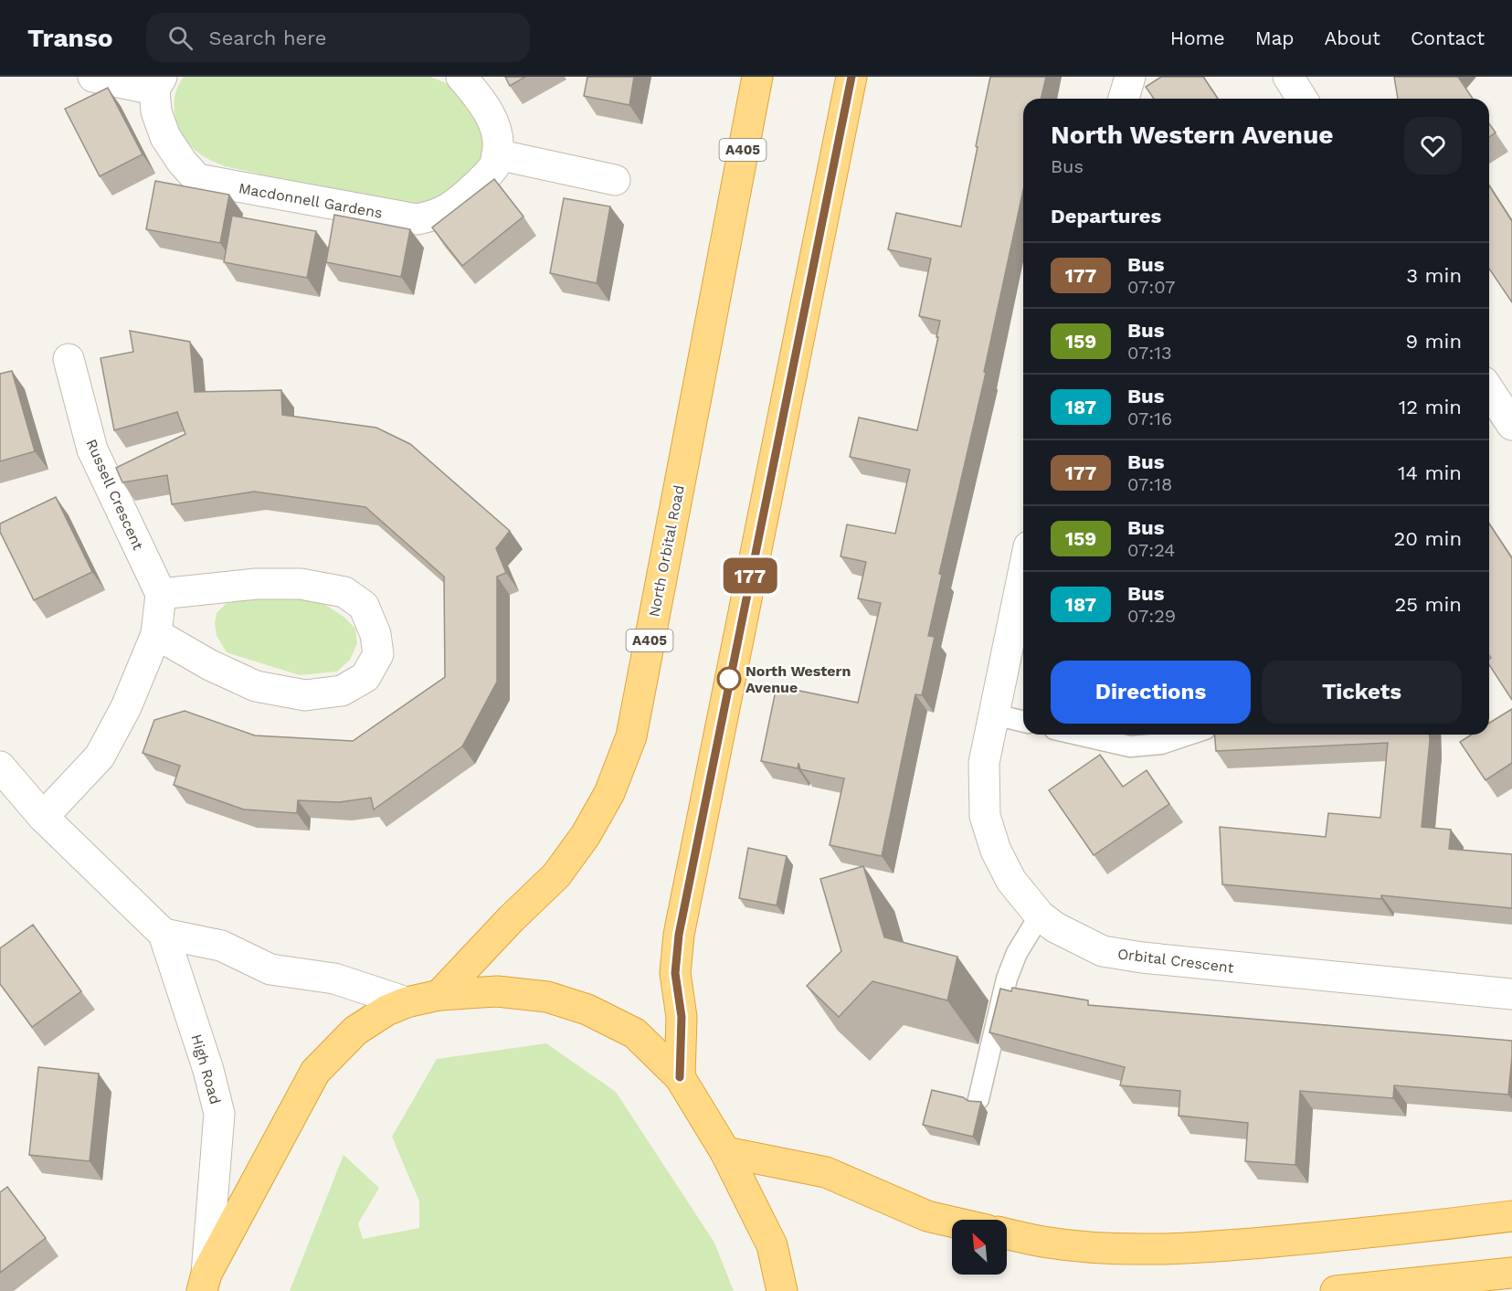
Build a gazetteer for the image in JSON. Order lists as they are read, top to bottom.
{
  "streets": {
    "highway": ["A405", "North Orbital Road"],
    "street": [
      "Macdonnell Gardens",
      "Russell Crescent",
      "Orbital Crescent",
      "High Road"
    ]
  },
  "places": ["North Western Avenue"],
  "lines": ["bus line 177"],
  "north": "top left",
  "page": {
    "header": "Transo",
    "search": "Search here",
    "nav": [
      "Home",
      "Map",
      "About",
      "Contact"
    ],
    "on_map": "177",
    "heading": [
      ["North Western Avenue", "Bus"],
      "Departures"
    ],
    "list": [
      {
        "mark": "177",
        "name": "Bus",
        "note": "07:07",
        "value": "3 min"
      },
      {
        "mark": "159",
        "name": "Bus",
        "note": "07:13",
        "value": "9 min"
      },
      {
        "mark": "187",
        "name": "Bus",
        "note": "07:16",
        "value": "12 min"
      },
      {
        "mark": "177",
        "name": "Bus",
        "note": "07:18",
        "value": "14 min"
      },
      {
        "mark": "159",
        "name": "Bus",
        "note": "07:24",
        "value": "20 min"
      },
      {
        "mark": "187",
        "name": "Bus",
        "note": "07:29",
        "value": "25 min"
      }
    ],
    "buttons": ["Directions", "Tickets"]
  }
}
